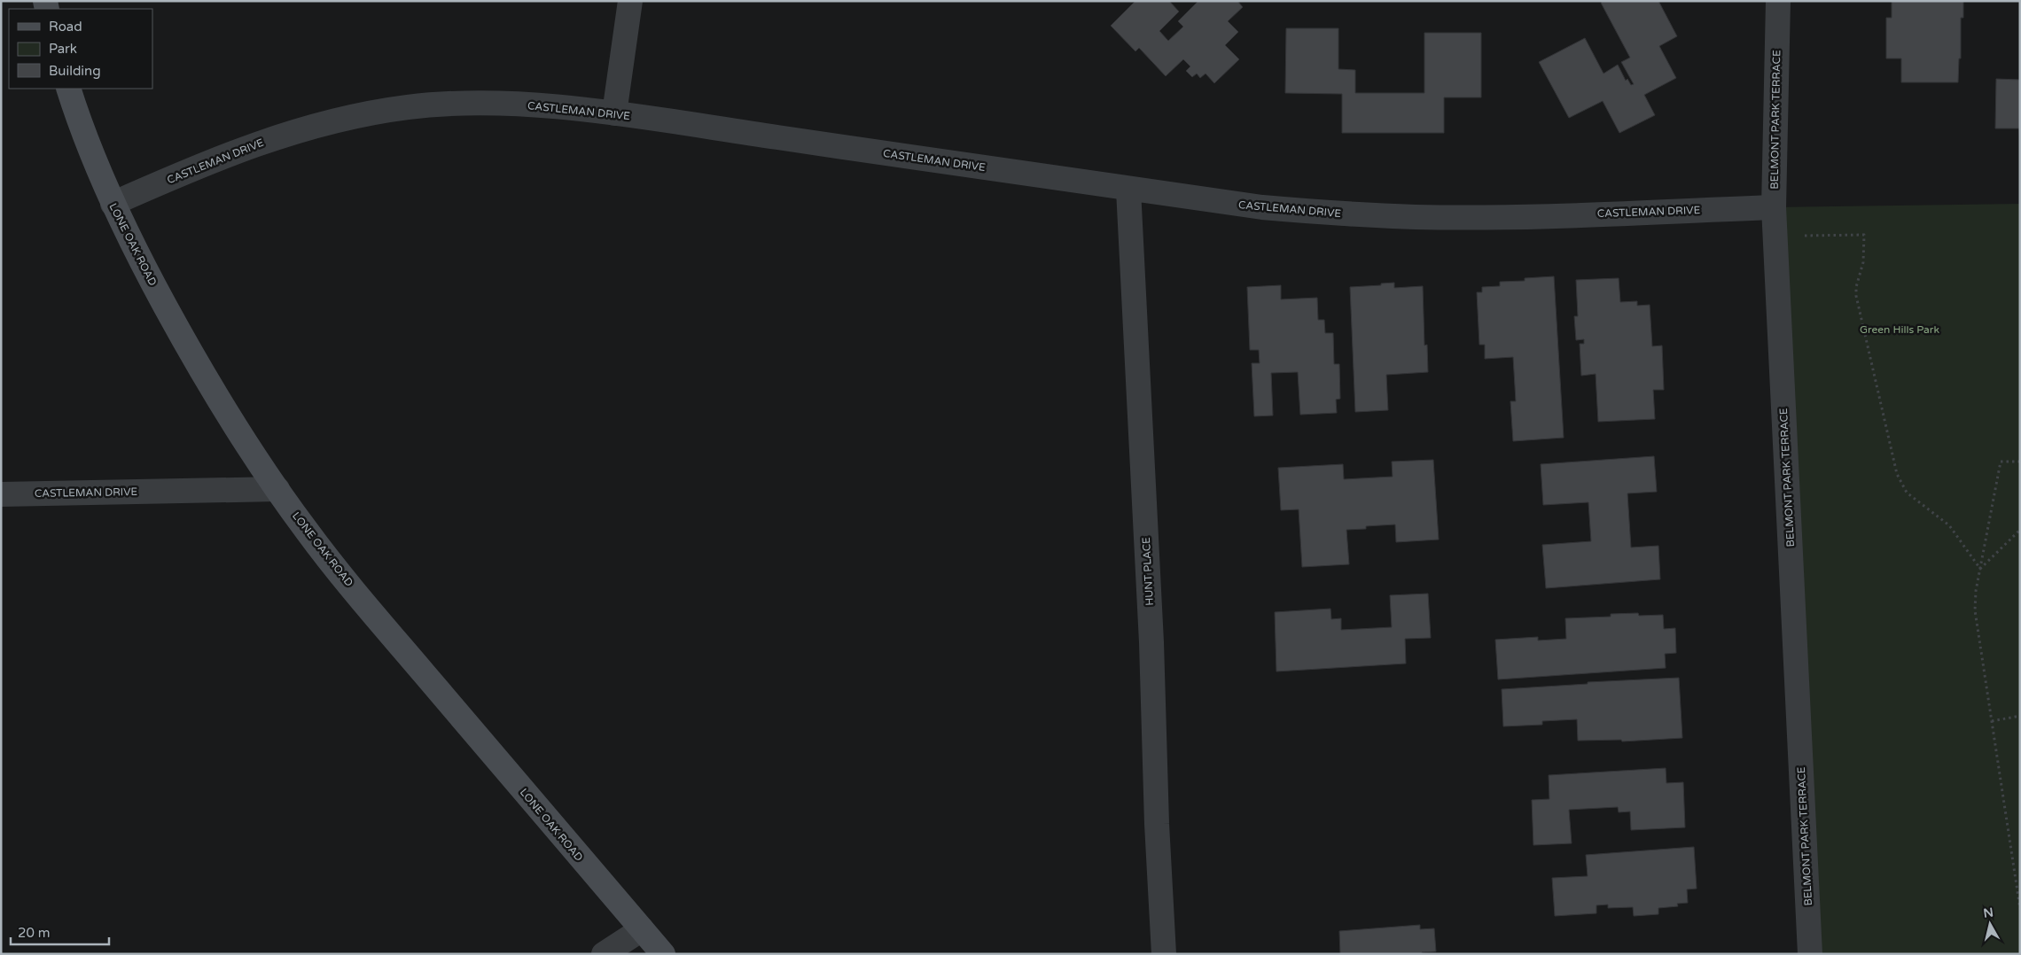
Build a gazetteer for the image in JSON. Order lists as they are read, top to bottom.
{
  "streets": {
    "street": [
      "CASTLEMAN DRIVE",
      "BELMONT PARK TERRACE",
      "LONE OAK ROAD",
      "HUNT PLACE"
    ]
  },
  "crossings": [
    ["CASTLEMAN DRIVE", "BELMONT PARK TERRACE"],
    ["CASTLEMAN DRIVE", "LONE OAK ROAD"],
    ["CASTLEMAN DRIVE", "HUNT PLACE"]
  ],
  "parks": ["Green Hills Park"],
  "legend": ["Road", "Park", "Building"],
  "scale_bar": "20 m",
  "north": "top"
}
